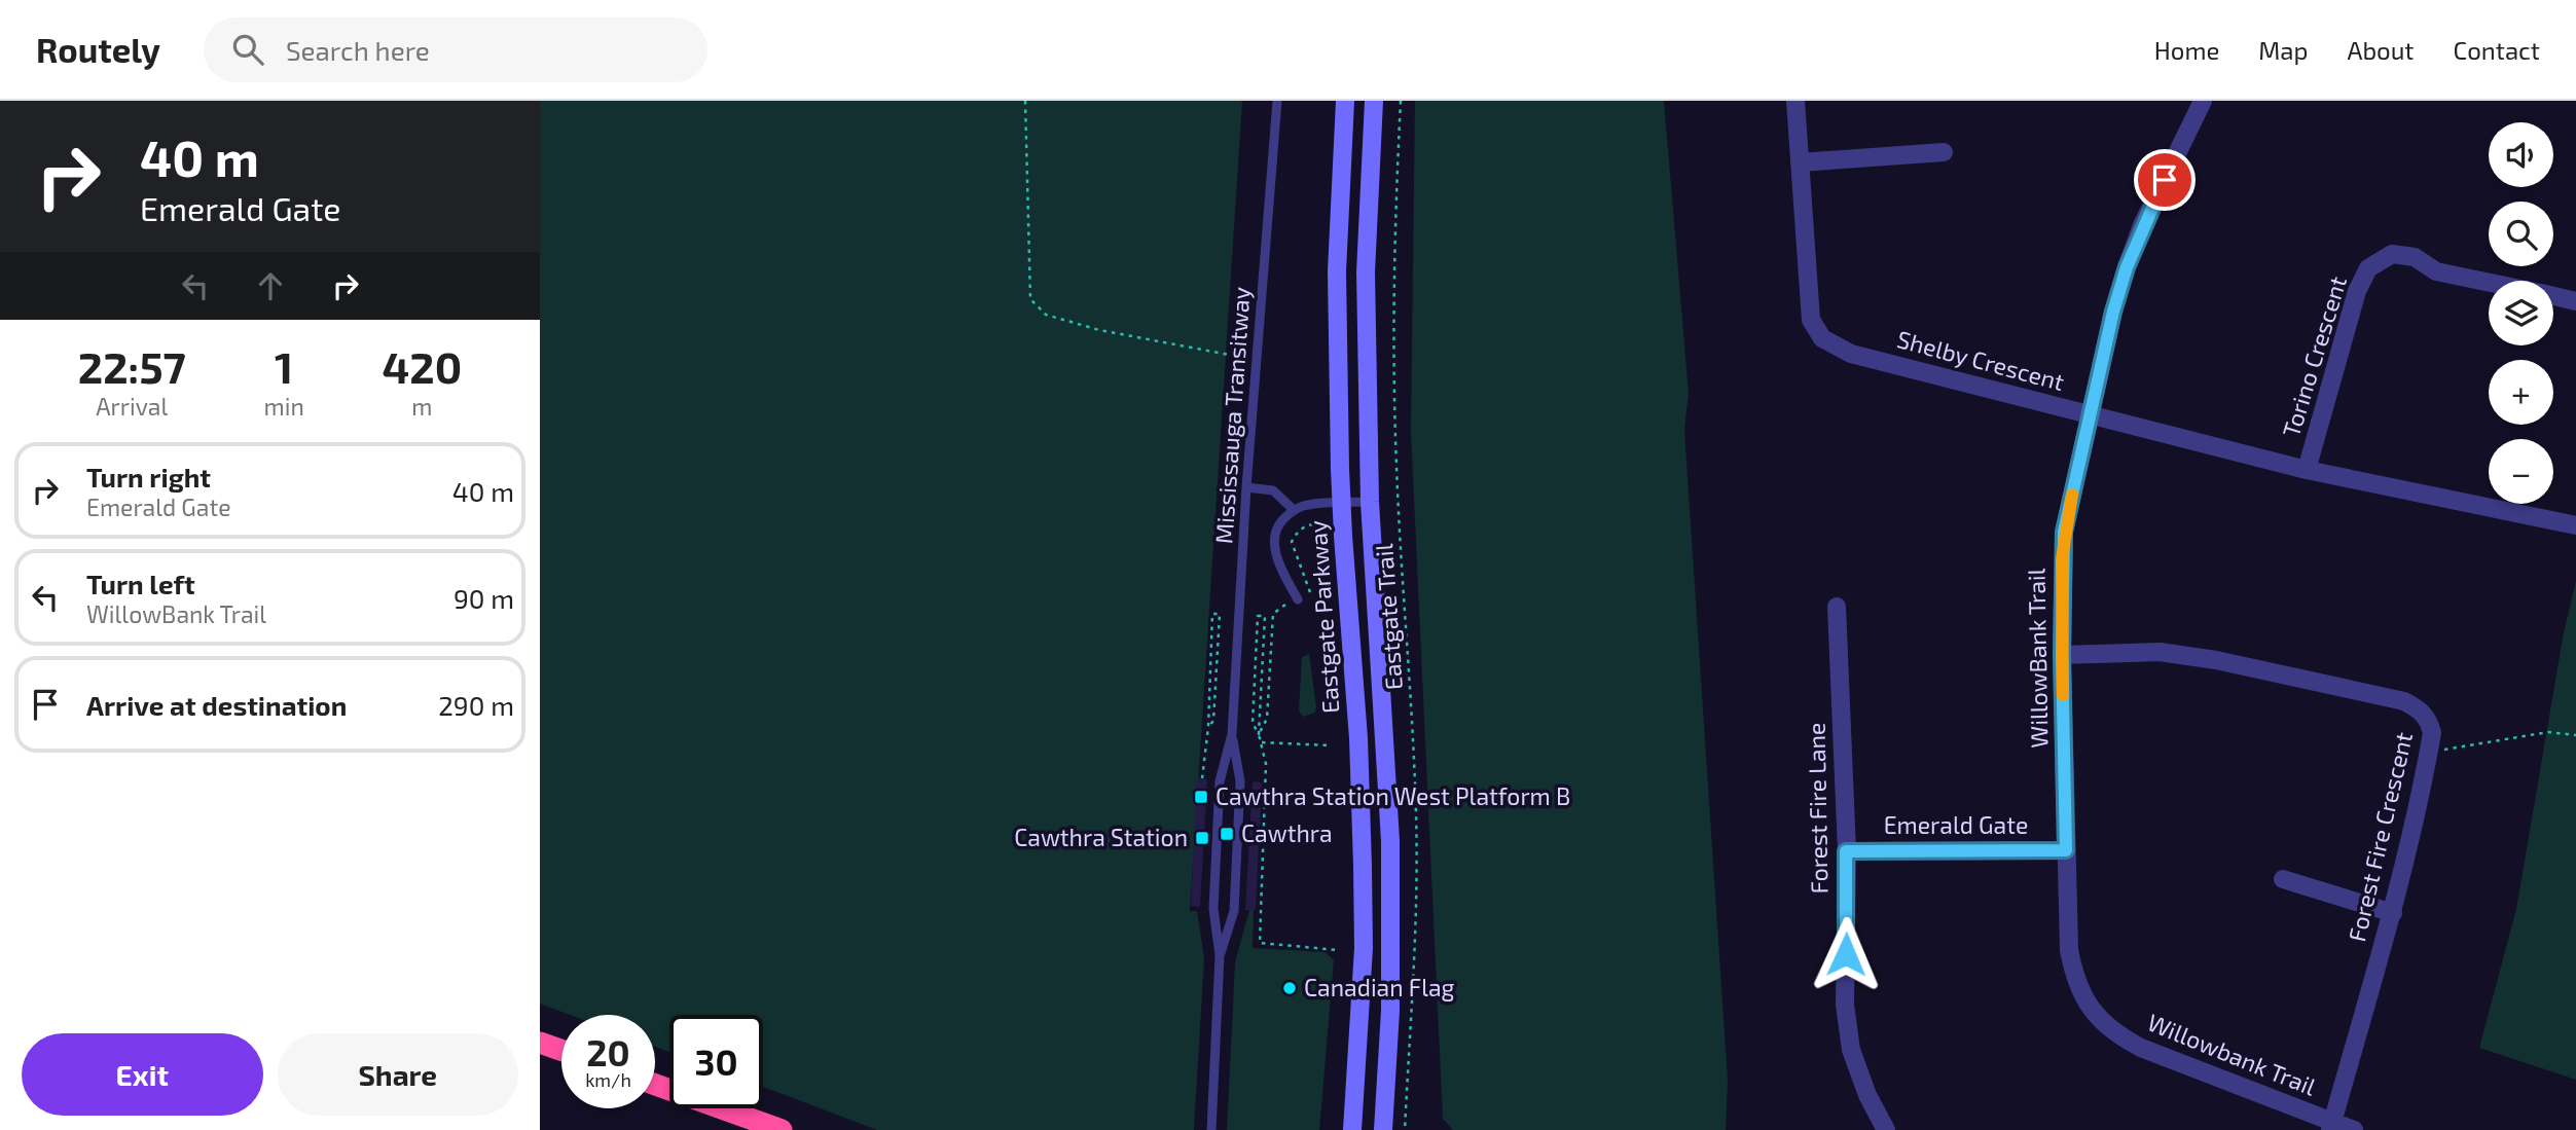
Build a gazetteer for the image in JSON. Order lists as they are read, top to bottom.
{
  "streets": {
    "main road": ["Eastgate Parkway"],
    "street": [
      "Torino Crescent",
      "Shelby Crescent",
      "WillowBank Trail",
      "Forest Fire Lane",
      "Emerald Gate",
      "Forest Fire Crescent",
      "Willowbank Trail"
    ],
    "lane": ["Mississauga Transitway"],
    "path": ["Eastgate Trail"]
  },
  "crossings": [
    ["Torino Crescent", "Shelby Crescent"],
    ["Shelby Crescent", "WillowBank Trail"],
    ["WillowBank Trail", "Emerald Gate"],
    ["WillowBank Trail", "Forest Fire Crescent"],
    ["WillowBank Trail", "Willowbank Trail"],
    ["Forest Fire Lane", "Emerald Gate"],
    ["Emerald Gate", "Willowbank Trail"],
    ["Forest Fire Crescent", "Willowbank Trail"]
  ],
  "places": {
    "transit": ["Cawthra Station West Platform B", "Cawthra", "Cawthra Station"],
    "other": ["Canadian Flag"]
  },
  "page": {
    "header": "Routely",
    "search": "Search here",
    "nav": [
      "Home",
      "Map",
      "About",
      "Contact"
    ],
    "turn": ["40 m", "Emerald Gate"],
    "map_buttons": ["+", "−"],
    "eta": [
      "22:57",
      "Arrival",
      "1",
      "min",
      "420",
      "m"
    ],
    "list": [
      {
        "name": "Turn right",
        "note": "Emerald Gate",
        "value": "40 m"
      },
      {
        "name": "Turn left",
        "note": "WillowBank Trail",
        "value": "90 m"
      },
      {
        "name": "Arrive at destination",
        "value": "290 m"
      }
    ],
    "speed": "20 km/h",
    "limit": "30",
    "buttons": ["Exit", "Share"]
  }
}
